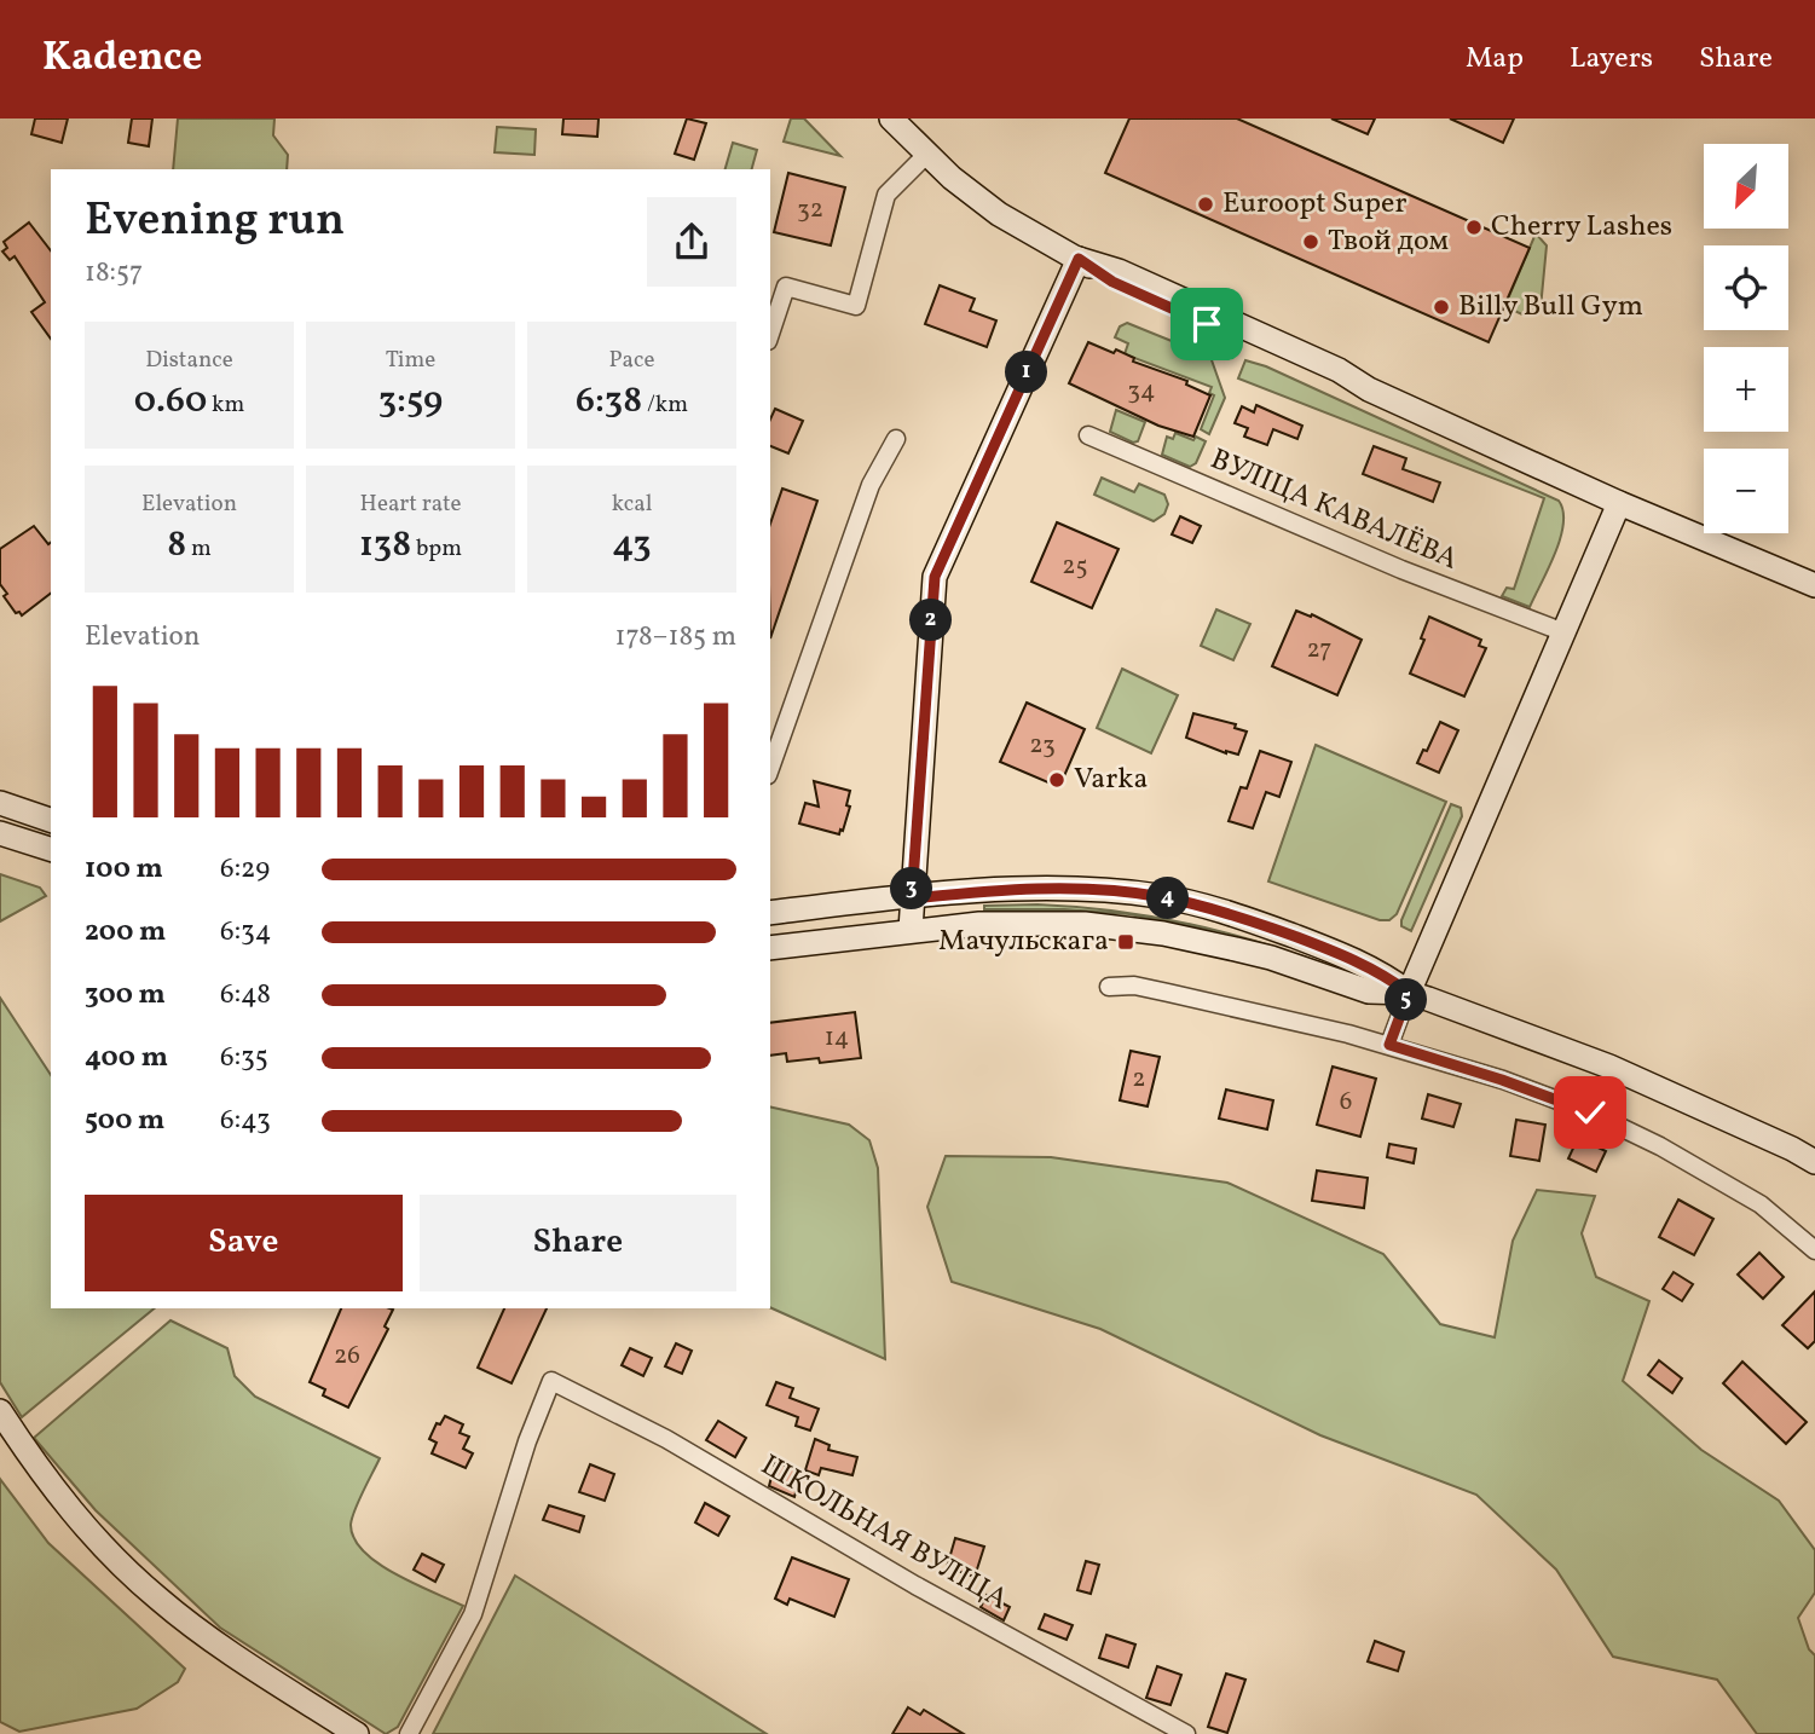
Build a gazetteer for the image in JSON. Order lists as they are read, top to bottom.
{
  "streets": {
    "street": ["ВУЛІЦА КАВАЛЁВА", "ШКОЛЬНАЯ ВУЛІЦА"]
  },
  "places": {
    "other": [
      "Euroopt Super",
      "Cherry Lashes",
      "Твой дом",
      "Billy Bull Gym",
      "Varka"
    ],
    "transit": ["Мачульскага"]
  },
  "house_numbers": [
    "32",
    "34",
    "25",
    "27",
    "23",
    "14",
    "2",
    "6",
    "26"
  ],
  "north": "bottom left",
  "page": {
    "header": "Kadence",
    "nav": ["Map", "Layers", "Share"],
    "map_buttons": ["+", "−"],
    "heading": ["Evening run", "18:57"],
    "stats": [
      ["Distance", "0.60 km"],
      ["Time", "3:59"],
      ["Pace", "6:38 /km"],
      ["Elevation", "8 m"],
      ["Heart rate", "138 bpm"],
      ["kcal", "43"]
    ],
    "pins": [
      "1",
      "2",
      "3",
      "4",
      "5"
    ],
    "chart": ["Elevation", "178–185 m"],
    "list": [
      {
        "name": "100 m",
        "note": "6:29"
      },
      {
        "name": "200 m",
        "note": "6:34"
      },
      {
        "name": "300 m",
        "note": "6:48"
      },
      {
        "name": "400 m",
        "note": "6:35"
      },
      {
        "name": "500 m",
        "note": "6:43"
      }
    ],
    "buttons": ["Save", "Share"]
  }
}
